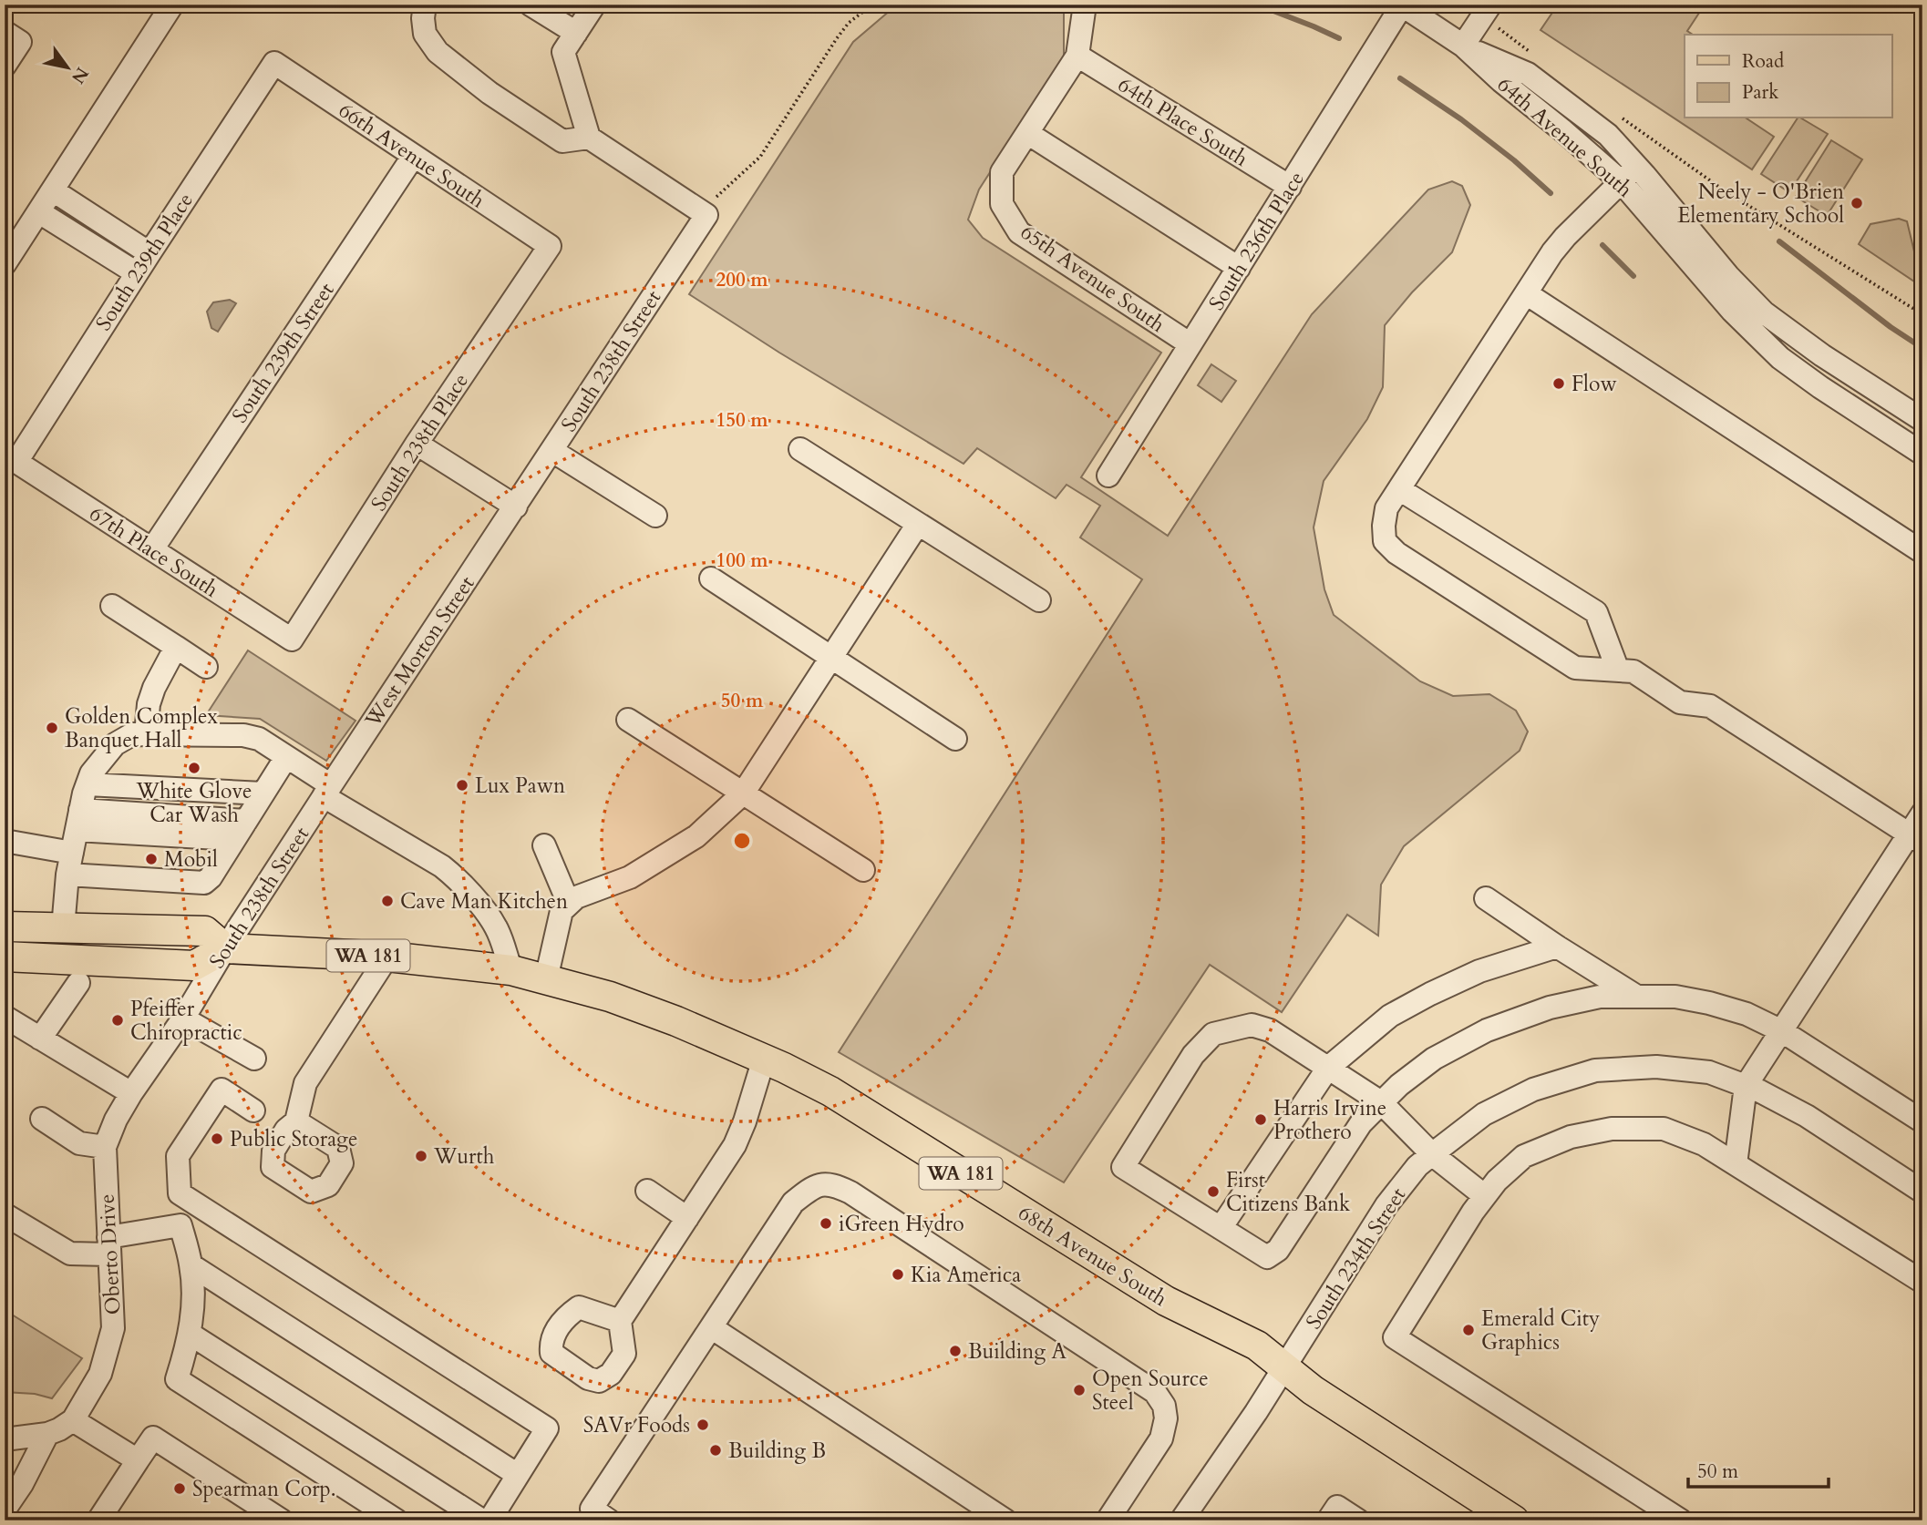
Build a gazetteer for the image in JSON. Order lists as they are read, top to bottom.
{
  "streets": {
    "main road": ["WA 181", "68th Avenue South"],
    "street": [
      "64th Place South",
      "64th Avenue South",
      "66th Avenue South",
      "South 236th Place",
      "South 239th Place",
      "65th Avenue South",
      "South 239th Street",
      "South 238th Street",
      "South 238th Place",
      "67th Place South",
      "West Morton Street",
      "Oberto Drive",
      "South 234th Street"
    ]
  },
  "crossings": [
    ["64th Place South", "South 236th Place"],
    ["64th Avenue South", "South 236th Place"],
    ["66th Avenue South", "South 239th Place"],
    ["66th Avenue South", "South 239th Street"],
    ["66th Avenue South", "South 238th Place"],
    ["South 236th Place", "65th Avenue South"],
    ["South 239th Place", "67th Place South"],
    ["South 239th Street", "67th Place South"],
    ["South 238th Street", "West Morton Street"],
    ["South 238th Street", "WA 181"],
    ["South 238th Street", "Oberto Drive"],
    ["South 238th Place", "67th Place South"],
    ["WA 181", "68th Avenue South"],
    ["68th Avenue South", "South 234th Street"]
  ],
  "places": [
    "Neely - O'Brien Elementary School",
    "Flow",
    "Golden Complex Banquet Hall",
    "White Glove Car Wash",
    "Lux Pawn",
    "Mobil",
    "Cave Man Kitchen",
    "Pfeiffer Chiropractic",
    "Harris Irvine Prothero",
    "Public Storage",
    "Wurth",
    "First Citizens Bank",
    "iGreen Hydro",
    "Kia America",
    "Emerald City Graphics",
    "Building A",
    "Open Source Steel",
    "SAVr Foods",
    "Building B",
    "Spearman Corp."
  ],
  "legend": ["Road", "Park"],
  "scale_bar": "50 m",
  "north": "bottom right",
  "rings": [
    "200 m",
    "150 m",
    "100 m",
    "50 m"
  ]
}
